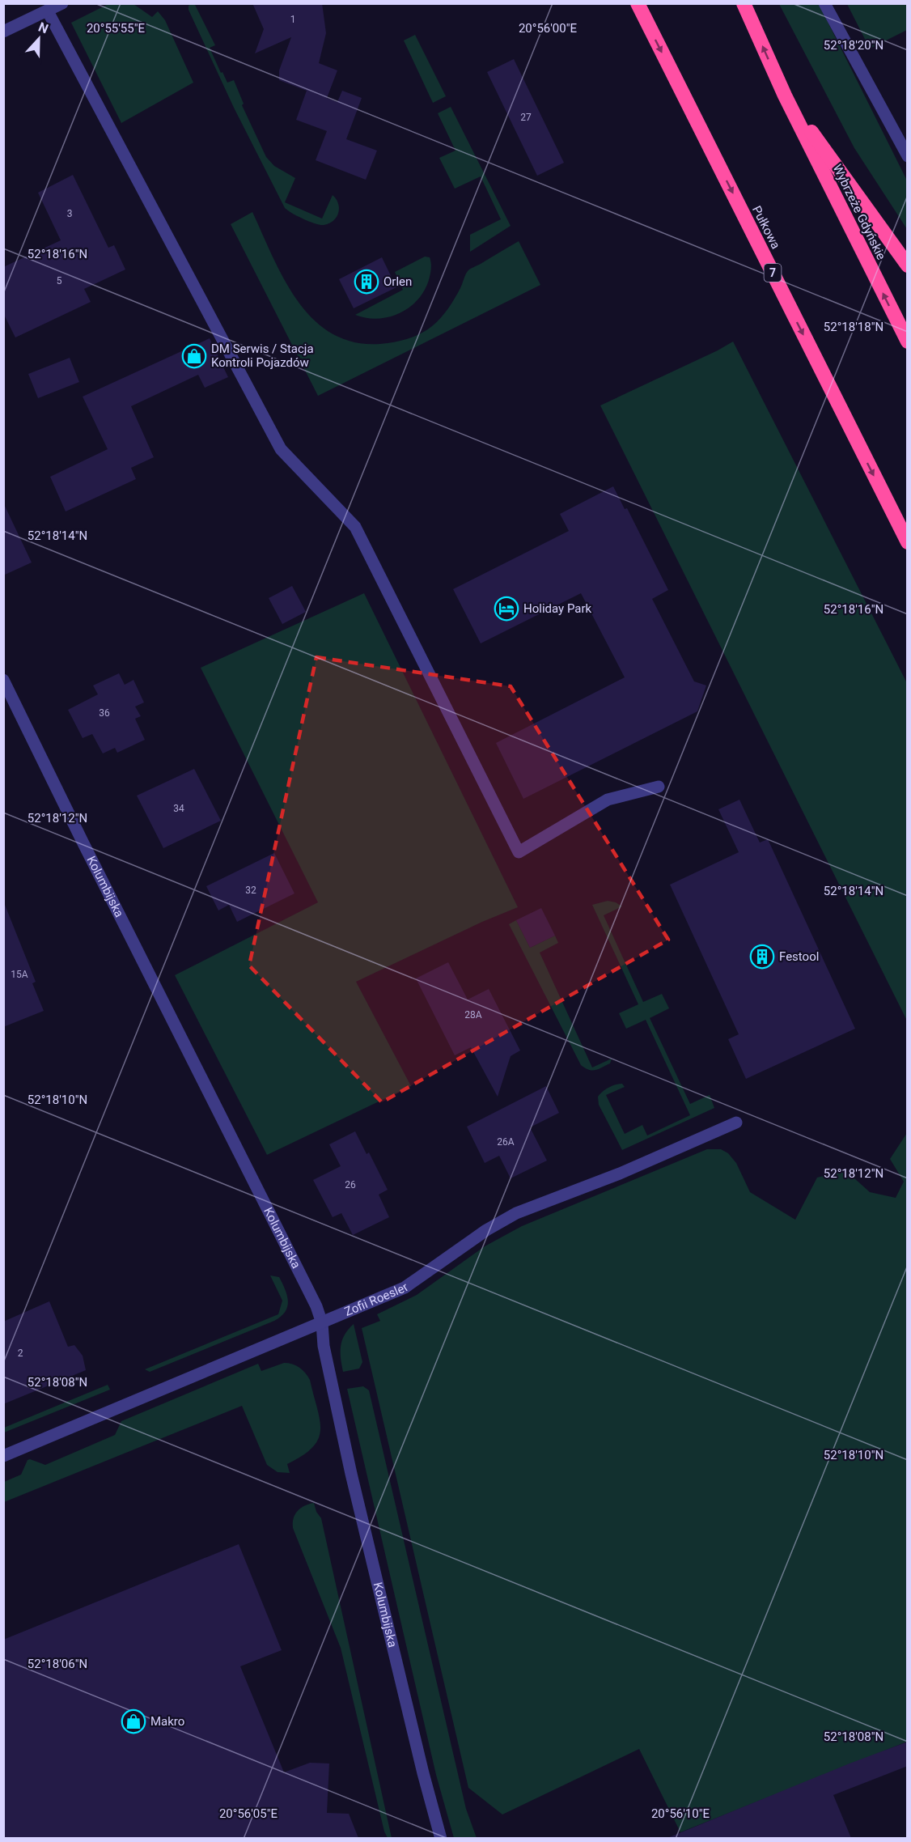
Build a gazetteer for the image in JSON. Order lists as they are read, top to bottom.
{
  "streets": {
    "highway": ["Wybrzeże Gdyńskie", "Pułkowa", "7"],
    "street": ["Kolumbijska", "Zofii Roesler"]
  },
  "crossings": [
    ["Kolumbijska", "Zofii Roesler"]
  ],
  "places": {
    "building": ["Orlen", "Festool"],
    "shop": ["DM Serwis / Stacja Kontroli Pojazdów", "Makro"],
    "hotel": ["Holiday Park"]
  },
  "house_numbers": [
    "1",
    "27",
    "3",
    "5",
    "36",
    "34",
    "32",
    "15A",
    "28A",
    "26A",
    "26",
    "2"
  ],
  "north": "top",
  "coordinates": [
    "20°55'55\"E",
    "20°56'00\"E",
    "52°18'20\"N",
    "52°18'16\"N",
    "52°18'18\"N",
    "52°18'14\"N",
    "52°18'12\"N",
    "52°18'10\"N",
    "52°18'08\"N",
    "52°18'06\"N",
    "20°56'05\"E",
    "20°56'10\"E"
  ]
}
